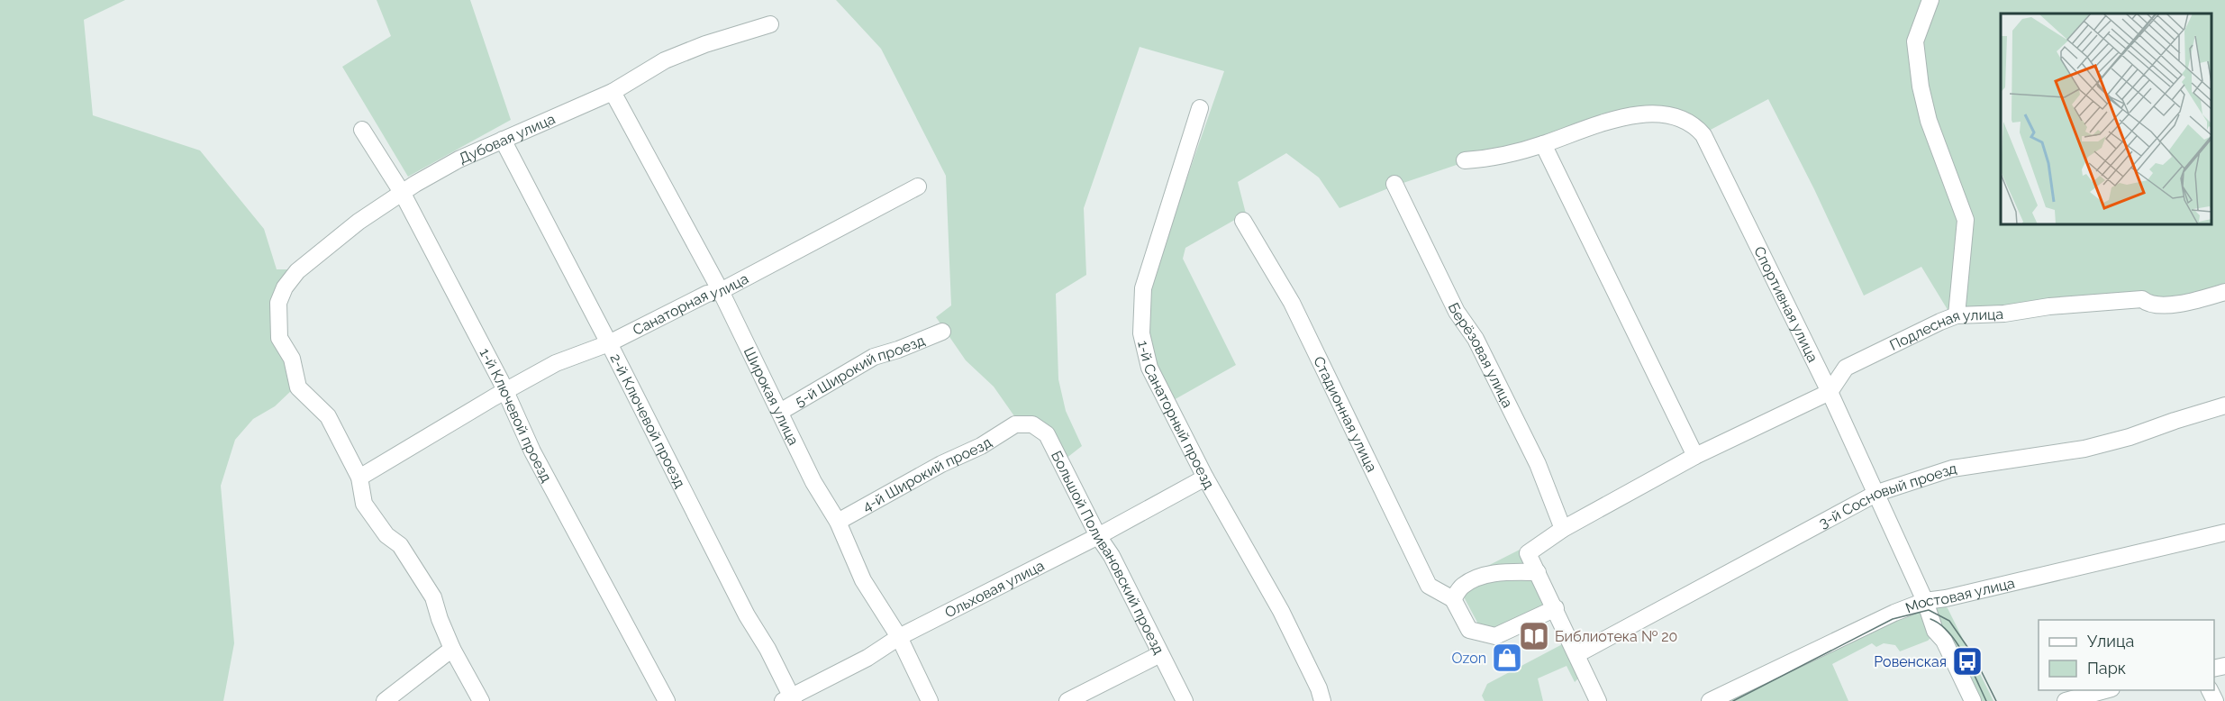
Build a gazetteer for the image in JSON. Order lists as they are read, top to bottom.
{
  "streets": {
    "street": [
      "Дубовая улица",
      "Спортивная улица",
      "Санаторная улица",
      "Подлесная улица",
      "Берёзовая улица",
      "5-й Широкий проезд",
      "Широкая улица",
      "1-й Санаторный проезд",
      "Стадионная улица",
      "1-й Ключевой проезд",
      "2-й Ключевой проезд",
      "4-й Широкий проезд",
      "3-й Сосновый проезд",
      "Большой Поливановский проезд",
      "Ольховая улица",
      "Мостовая улица"
    ]
  },
  "crossings": [
    ["Дубовая улица", "Санаторная улица"],
    ["Дубовая улица", "Широкая улица"],
    ["Дубовая улица", "1-й Ключевой проезд"],
    ["Дубовая улица", "2-й Ключевой проезд"],
    ["Спортивная улица", "Подлесная улица"],
    ["Спортивная улица", "3-й Сосновый проезд"],
    ["Спортивная улица", "Мостовая улица"],
    ["Санаторная улица", "Широкая улица"],
    ["Санаторная улица", "1-й Ключевой проезд"],
    ["Санаторная улица", "2-й Ключевой проезд"],
    ["5-й Широкий проезд", "Широкая улица"],
    ["Широкая улица", "4-й Широкий проезд"],
    ["Широкая улица", "Ольховая улица"],
    ["1-й Санаторный проезд", "Ольховая улица"],
    ["2-й Ключевой проезд", "Ольховая улица"],
    ["4-й Широкий проезд", "Большой Поливановский проезд"],
    ["Большой Поливановский проезд", "Ольховая улица"]
  ],
  "places": {
    "library": ["Библиотека № 20"],
    "shop": ["Ozon"],
    "bus stop": ["Ровенская"]
  },
  "legend": ["Улица", "Парк"]
}
